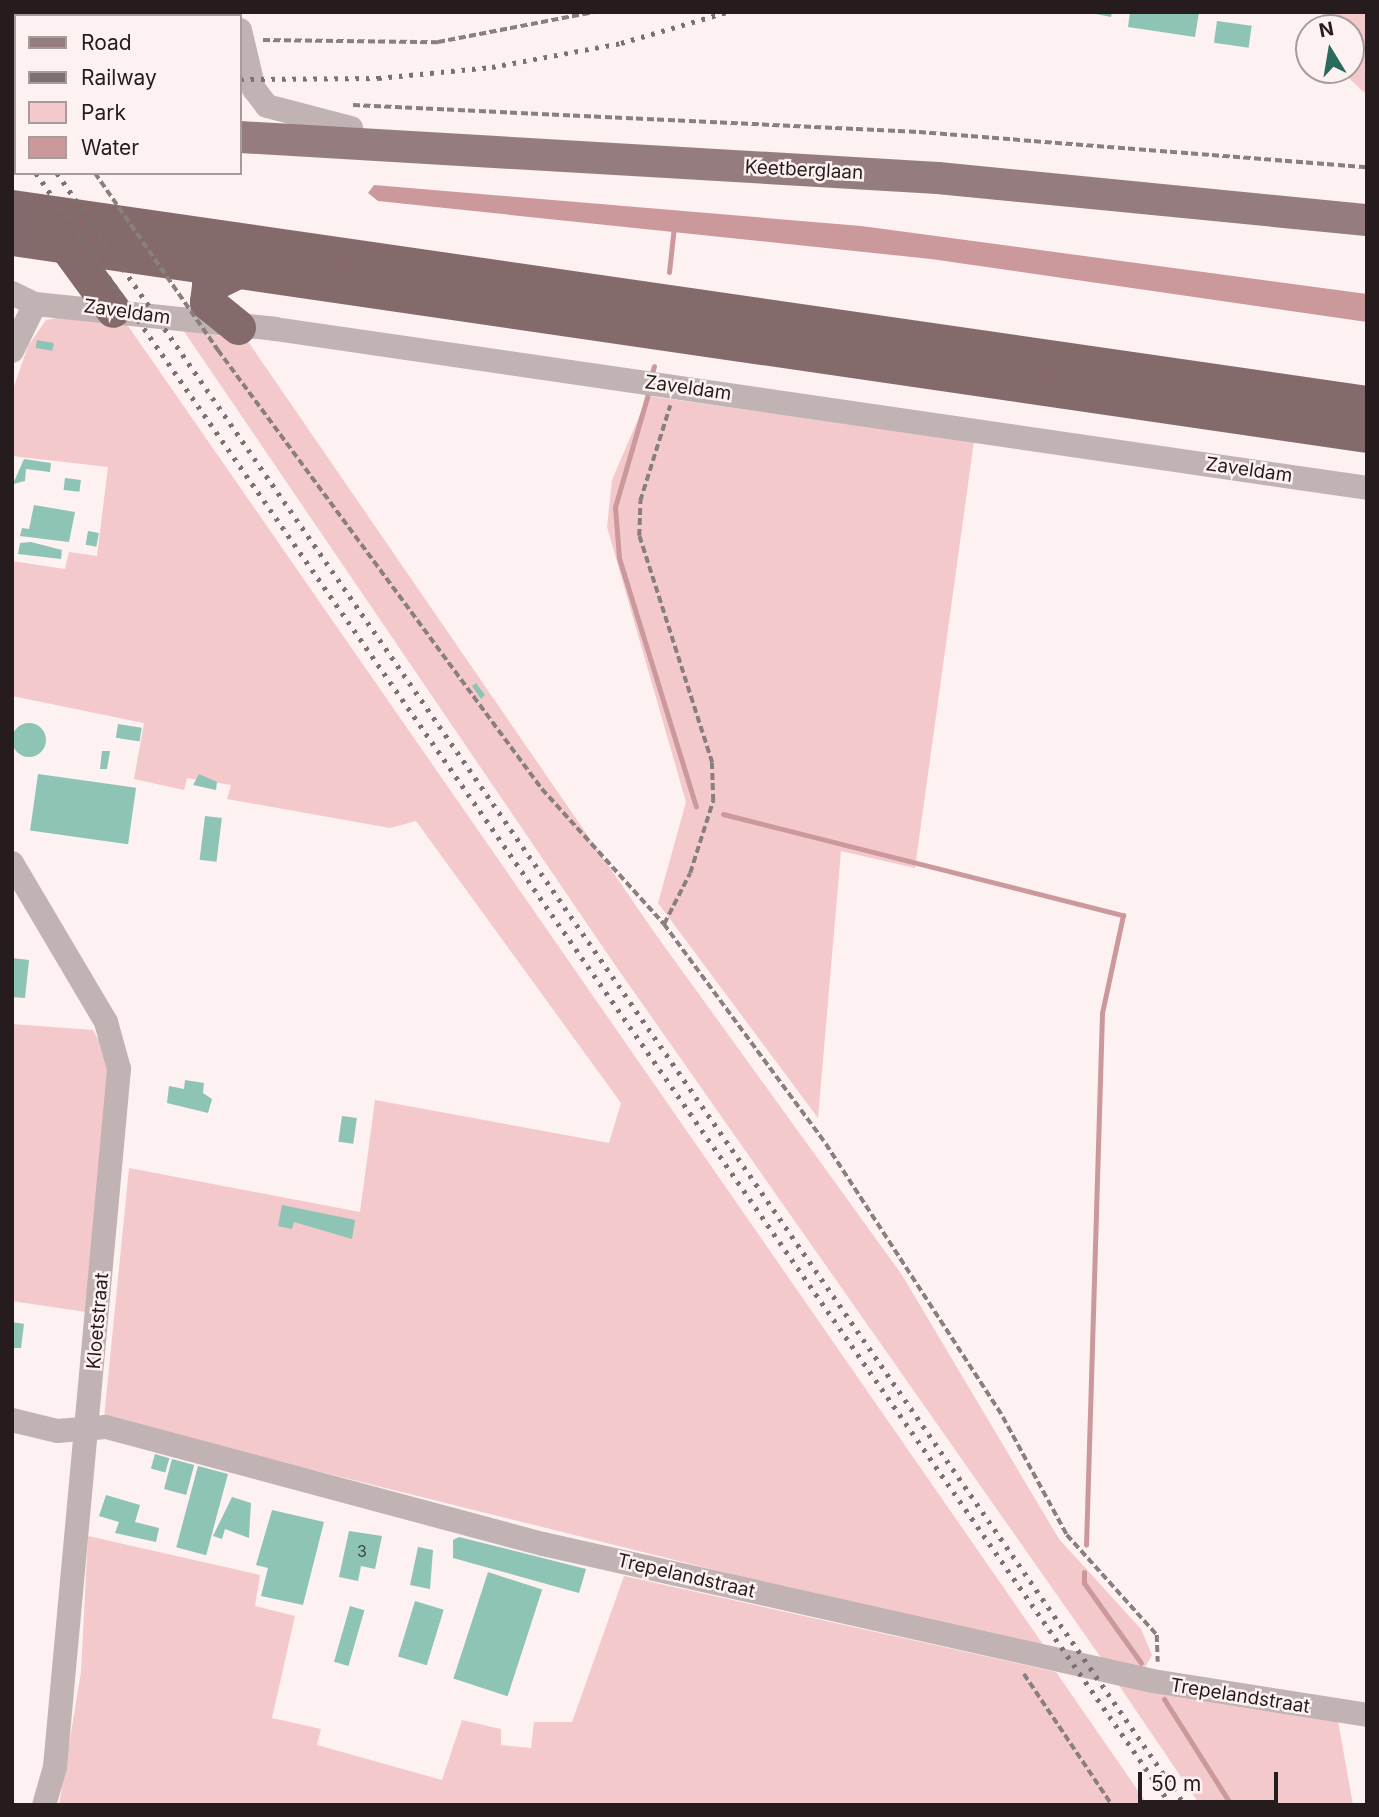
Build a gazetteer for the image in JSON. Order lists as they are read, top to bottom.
{
  "streets": {
    "main road": ["Keetberglaan"],
    "street": ["Zaveldam", "Kloetstraat", "Trepelandstraat"]
  },
  "crossings": [
    ["Kloetstraat", "Trepelandstraat"]
  ],
  "house_numbers": ["3"],
  "legend": [
    "Road",
    "Railway",
    "Park",
    "Water"
  ],
  "scale_bar": "50 m",
  "north": "top"
}
